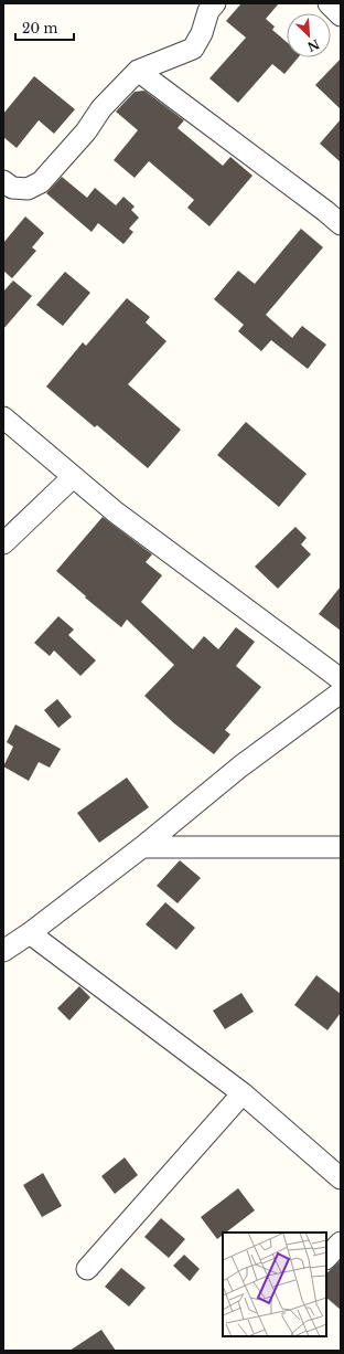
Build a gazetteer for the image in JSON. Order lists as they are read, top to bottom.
{
  "scale_bar": "20 m",
  "north": "bottom right"
}
